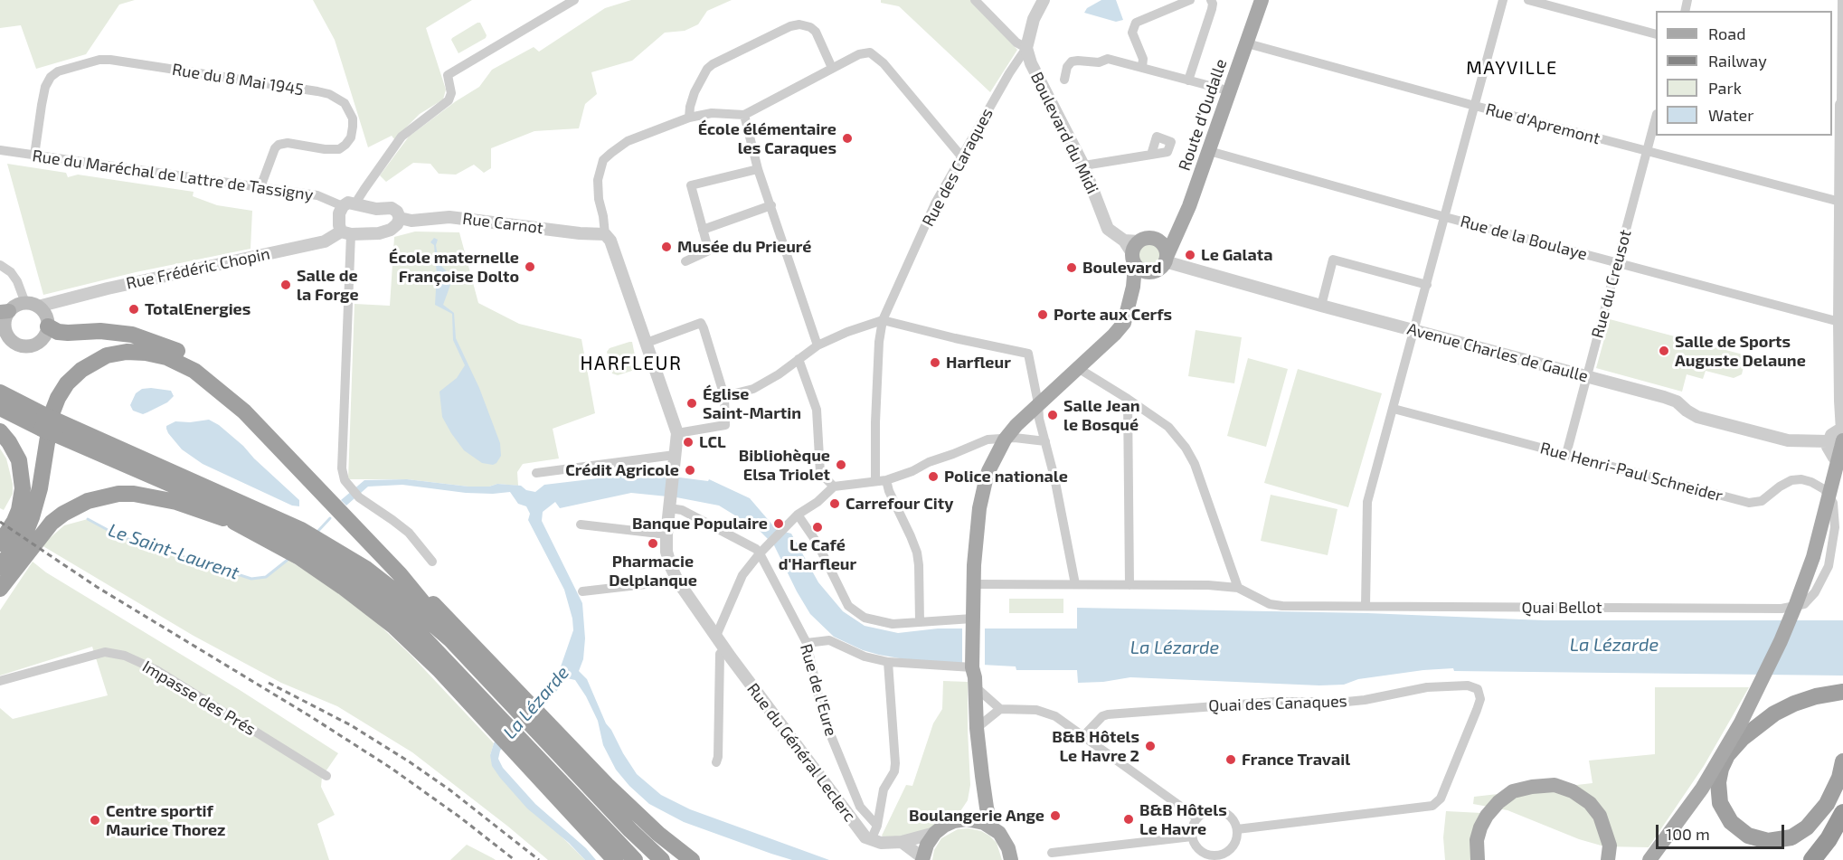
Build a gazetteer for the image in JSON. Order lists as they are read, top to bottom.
{
  "streets": {
    "main road": ["Route d'Oudalle"],
    "street": [
      "Rue du 8 Mai 1945",
      "Rue d'Apremont",
      "Boulevard du Midi",
      "Rue des Caraques",
      "Rue du Maréchal de Lattre de Tassigny",
      "Rue Carnot",
      "Rue de la Boulaye",
      "Rue Frédéric Chopin",
      "Rue du Creusot",
      "Avenue Charles de Gaulle",
      "Rue Henri-Paul Schneider",
      "Quai Bellot",
      "Rue de l'Eure",
      "Impasse des Prés",
      "Quai des Canaques",
      "Rue du Général Leclerc"
    ]
  },
  "crossings": [
    ["Rue du 8 Mai 1945", "Rue du Maréchal de Lattre de Tassigny"],
    ["Route d'Oudalle", "Rue d'Apremont"],
    ["Route d'Oudalle", "Rue de la Boulaye"],
    ["Route d'Oudalle", "Avenue Charles de Gaulle"],
    ["Rue d'Apremont", "Rue du Creusot"],
    ["Boulevard du Midi", "Rue des Caraques"],
    ["Rue de la Boulaye", "Rue du Creusot"],
    ["Rue du Creusot", "Avenue Charles de Gaulle"],
    ["Rue du Creusot", "Rue Henri-Paul Schneider"],
    ["Rue Henri-Paul Schneider", "Quai Bellot"]
  ],
  "districts": ["MAYVILLE", "HARFLEUR"],
  "water": ["Le Saint-Laurent", "La Lézarde"],
  "places": [
    "École élémentaire les Caraques",
    "Musée du Prieuré",
    "Le Galata",
    "École maternelle Françoise Dolto",
    "Boulevard",
    "Salle de la Forge",
    "TotalEnergies",
    "Porte aux Cerfs",
    "Salle de Sports Auguste Delaune",
    "Harfleur",
    "Église Saint-Martin",
    "Salle Jean le Bosqué",
    "LCL",
    "Bibliohèque Elsa Triolet",
    "Crédit Agricole",
    "Police nationale",
    "Carrefour City",
    "Banque Populaire",
    "Le Café d'Harfleur",
    "Pharmacie Delplanque",
    "B&B Hôtels Le Havre 2",
    "France Travail",
    "Boulangerie Ange",
    "B&B Hôtels Le Havre",
    "Centre sportif Maurice Thorez"
  ],
  "legend": [
    "Road",
    "Railway",
    "Park",
    "Water"
  ],
  "scale_bar": "100 m"
}
